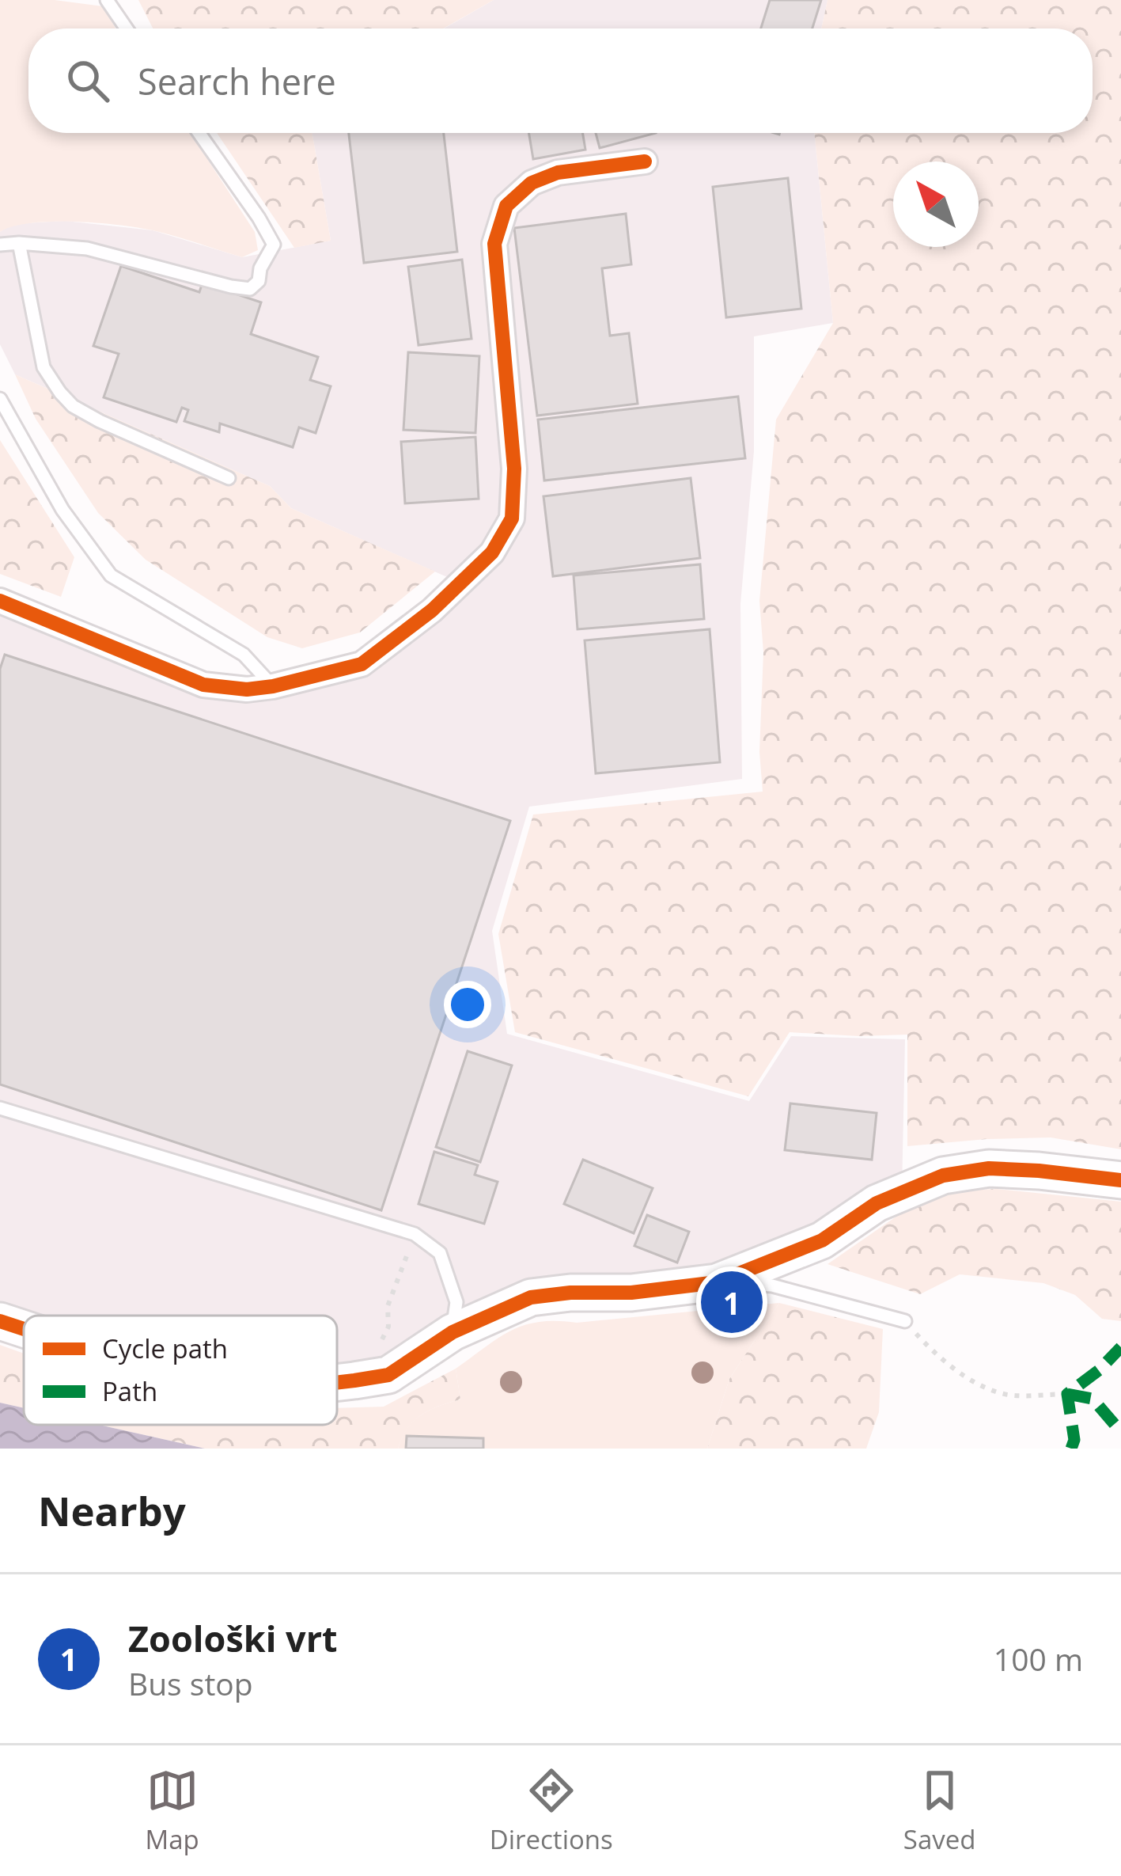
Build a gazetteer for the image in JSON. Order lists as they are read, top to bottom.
{
  "legend": ["Cycle path", "Path"],
  "north": "top left",
  "page": {
    "search": "Search here",
    "pins": "1",
    "heading": "Nearby",
    "list": [
      {
        "mark": "1",
        "name": "Zoološki vrt",
        "note": "Bus stop",
        "value": "100 m"
      }
    ],
    "nav": ["Map", "Directions", "Saved"]
  }
}
